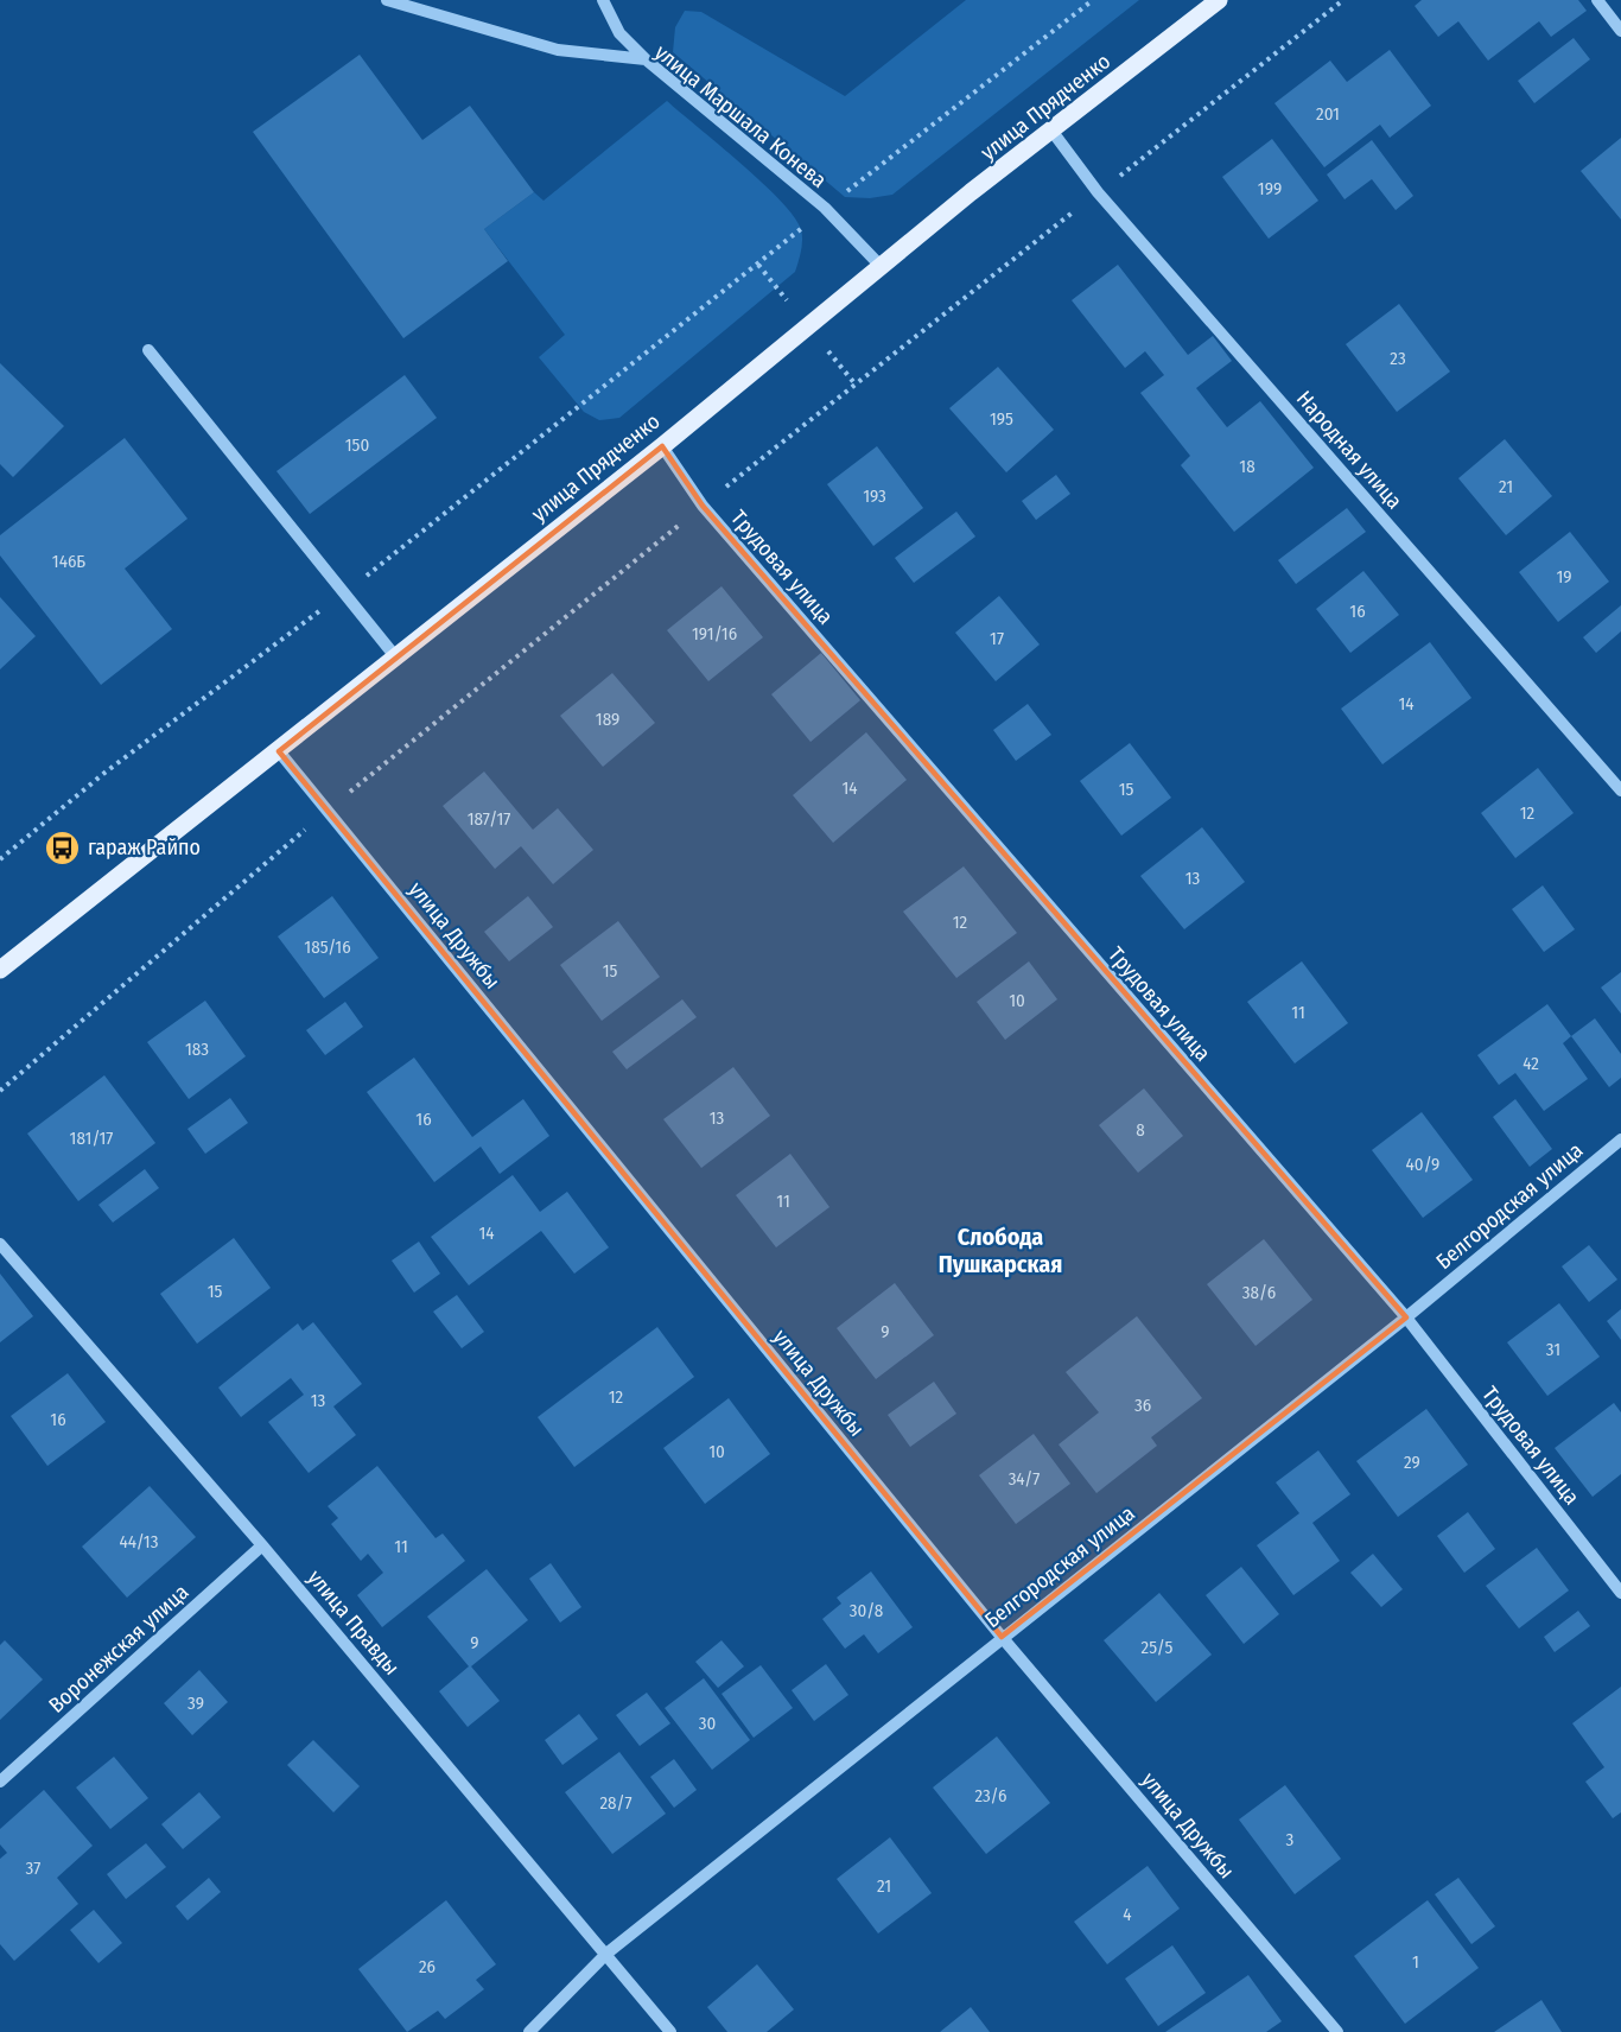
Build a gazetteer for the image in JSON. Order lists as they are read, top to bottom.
{
  "streets": {
    "main road": ["улица Прядченко"],
    "street": [
      "улица Маршала Конева",
      "Народная улица",
      "Трудовая улица",
      "улица Дружбы",
      "Белгородская улица",
      "улица Правды",
      "Воронежская улица"
    ]
  },
  "crossings": [
    ["улица Прядченко", "улица Маршала Конева"],
    ["улица Прядченко", "Народная улица"],
    ["улица Прядченко", "Трудовая улица"],
    ["улица Прядченко", "улица Дружбы"],
    ["Трудовая улица", "Белгородская улица"],
    ["улица Дружбы", "Белгородская улица"],
    ["Белгородская улица", "улица Правды"],
    ["улица Правды", "Воронежская улица"]
  ],
  "districts": ["Слобода Пушкарская"],
  "places": {
    "bus stop": ["гараж Райпо"]
  },
  "house_numbers": [
    "201",
    "199",
    "23",
    "195",
    "150",
    "18",
    "21",
    "193",
    "146Б",
    "19",
    "16",
    "191/16",
    "17",
    "14",
    "189",
    "14",
    "15",
    "12",
    "187/17",
    "13",
    "12",
    "185/16",
    "15",
    "10",
    "11",
    "183",
    "42",
    "13",
    "16",
    "8",
    "181/17",
    "40/9",
    "11",
    "14",
    "15",
    "38/6",
    "9",
    "31",
    "12",
    "13",
    "36",
    "16",
    "10",
    "29",
    "34/7",
    "44/13",
    "11",
    "30/8",
    "9",
    "25/5",
    "39",
    "30",
    "23/6",
    "28/7",
    "3",
    "37",
    "21",
    "4",
    "1",
    "26"
  ]
}
